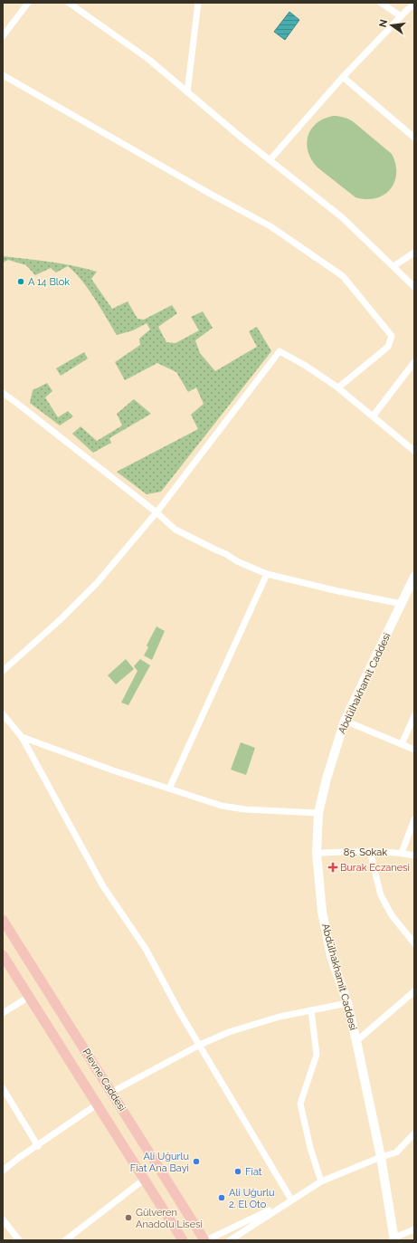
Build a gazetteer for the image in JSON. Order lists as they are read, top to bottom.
{
  "streets": {
    "main road": ["Abdülhakhamit Caddesi", "Plevne Caddesi"],
    "street": ["85. Sokak"]
  },
  "crossings": [
    ["Abdülhakhamit Caddesi", "85. Sokak"]
  ],
  "places": {
    "other": [
      "A 14 Blok",
      "Ali Uğurlu Fiat Ana Bayi",
      "Fiat",
      "Ali Uğurlu 2. El Oto",
      "Gülveren Anadolu Lisesi"
    ],
    "health": ["Burak Eczanesi"]
  },
  "north": "left"
}
